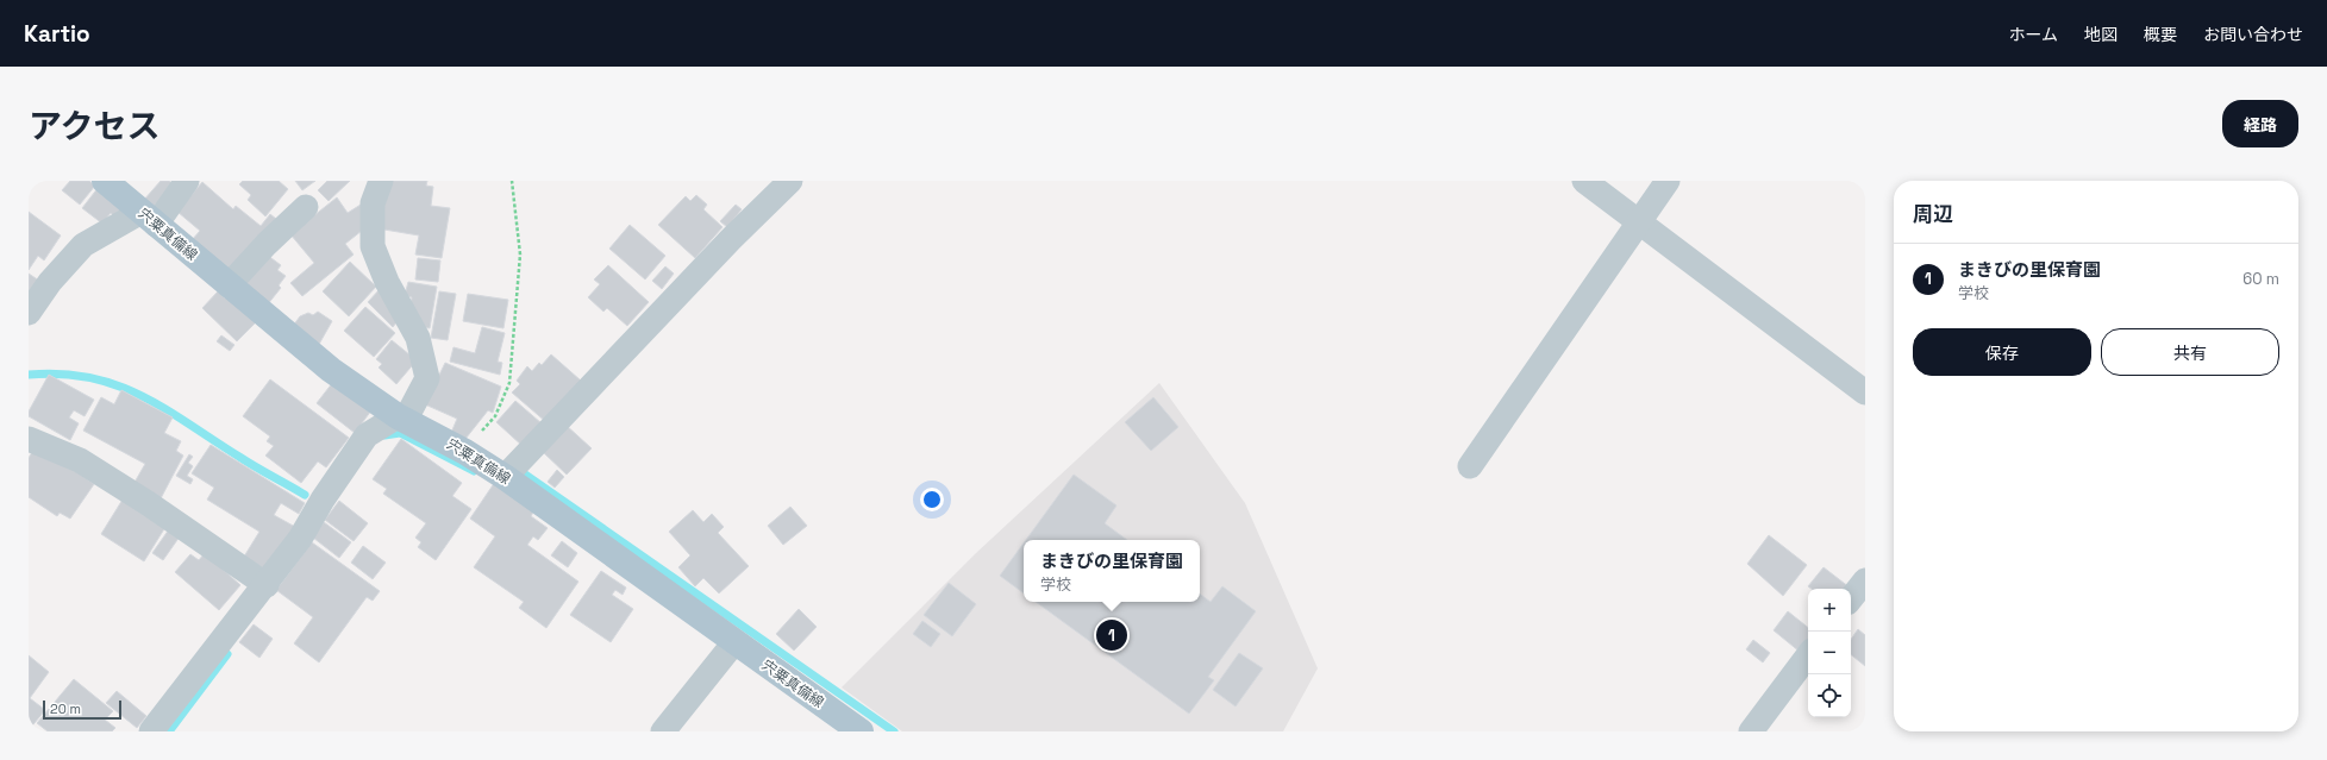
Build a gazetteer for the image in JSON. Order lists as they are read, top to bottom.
{
  "streets": {
    "main road": ["宍粟真備線"]
  },
  "scale_bar": "20 m",
  "page": {
    "header": "Kartio",
    "nav": [
      "ホーム",
      "地図",
      "概要",
      "お問い合わせ"
    ],
    "title": "アクセス",
    "buttons": [
      "経路",
      ["保存", "共有"]
    ],
    "heading": "周辺",
    "list": [
      {
        "mark": "1",
        "name": "まきびの里保育園",
        "note": "学校",
        "value": "60 m"
      }
    ],
    "popup": ["まきびの里保育園", "学校"],
    "map_buttons": ["+", "−"],
    "pins": "1",
    "scale": "20 m"
  }
}
